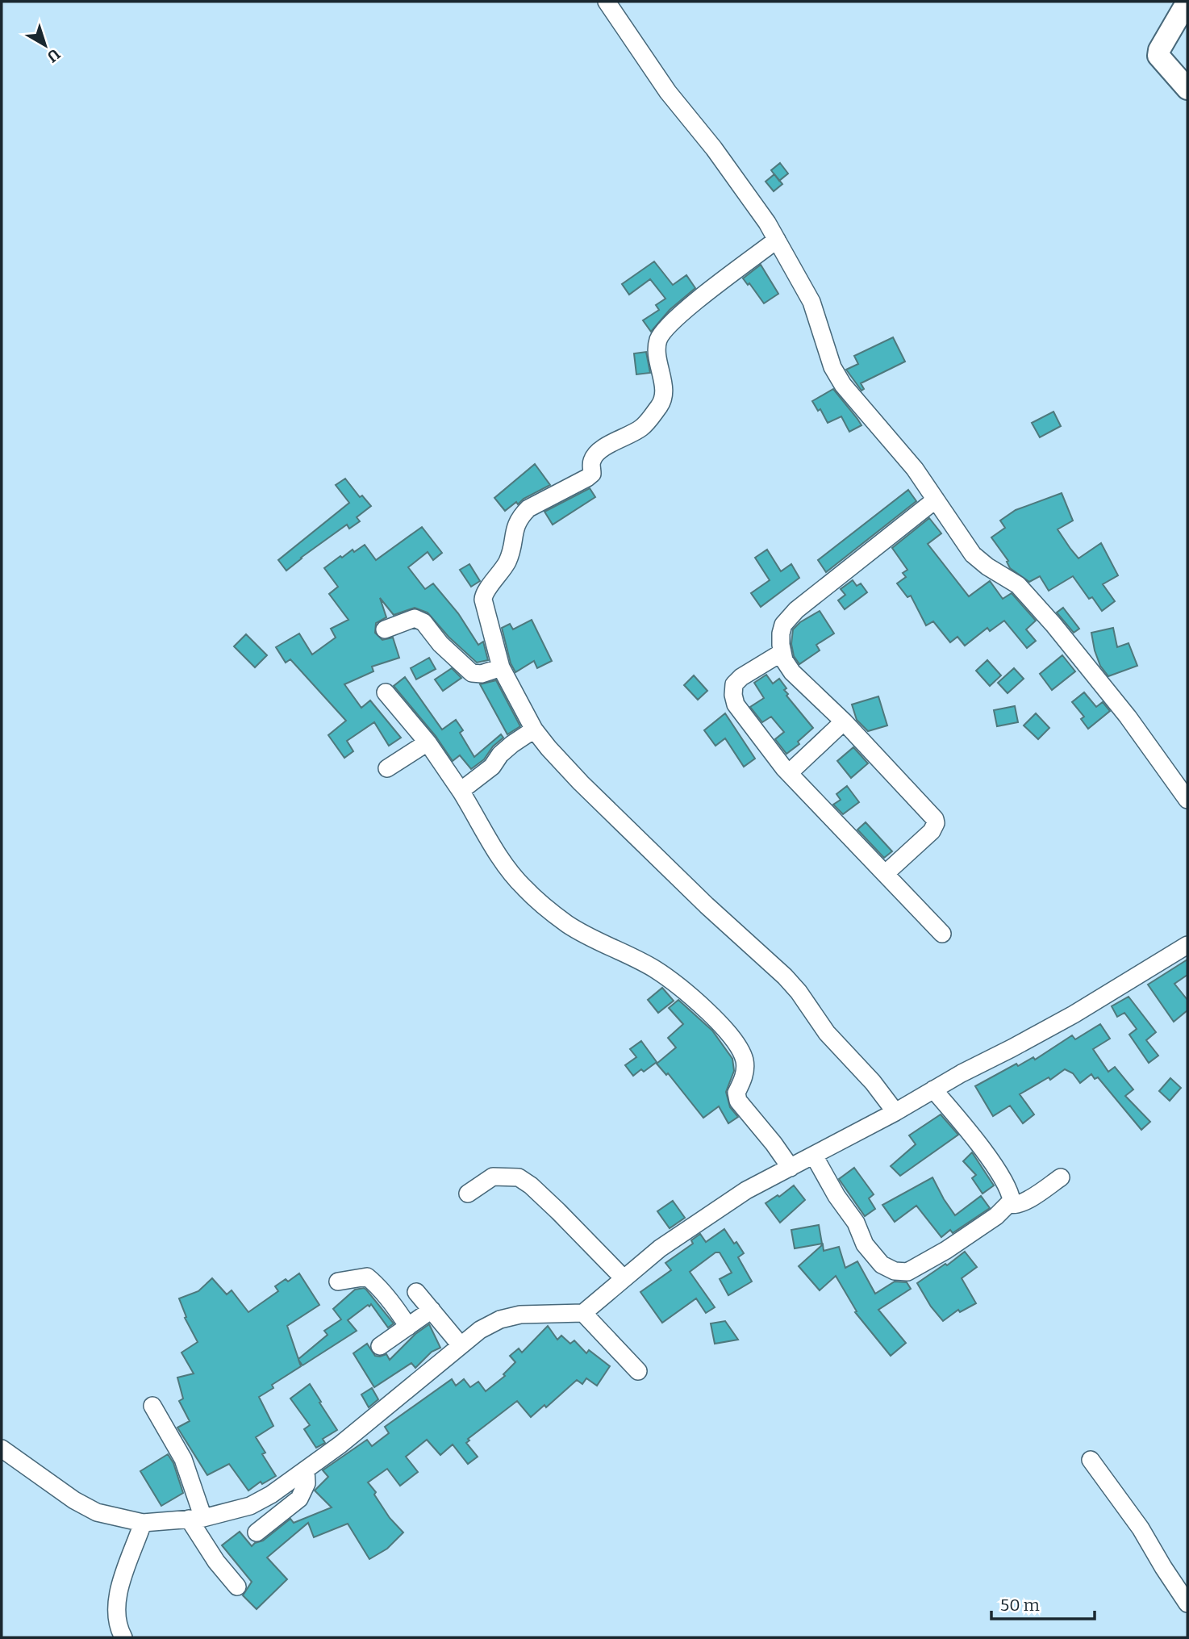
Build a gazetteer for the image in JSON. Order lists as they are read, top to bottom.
{
  "scale_bar": "50 m",
  "north": "bottom right"
}
